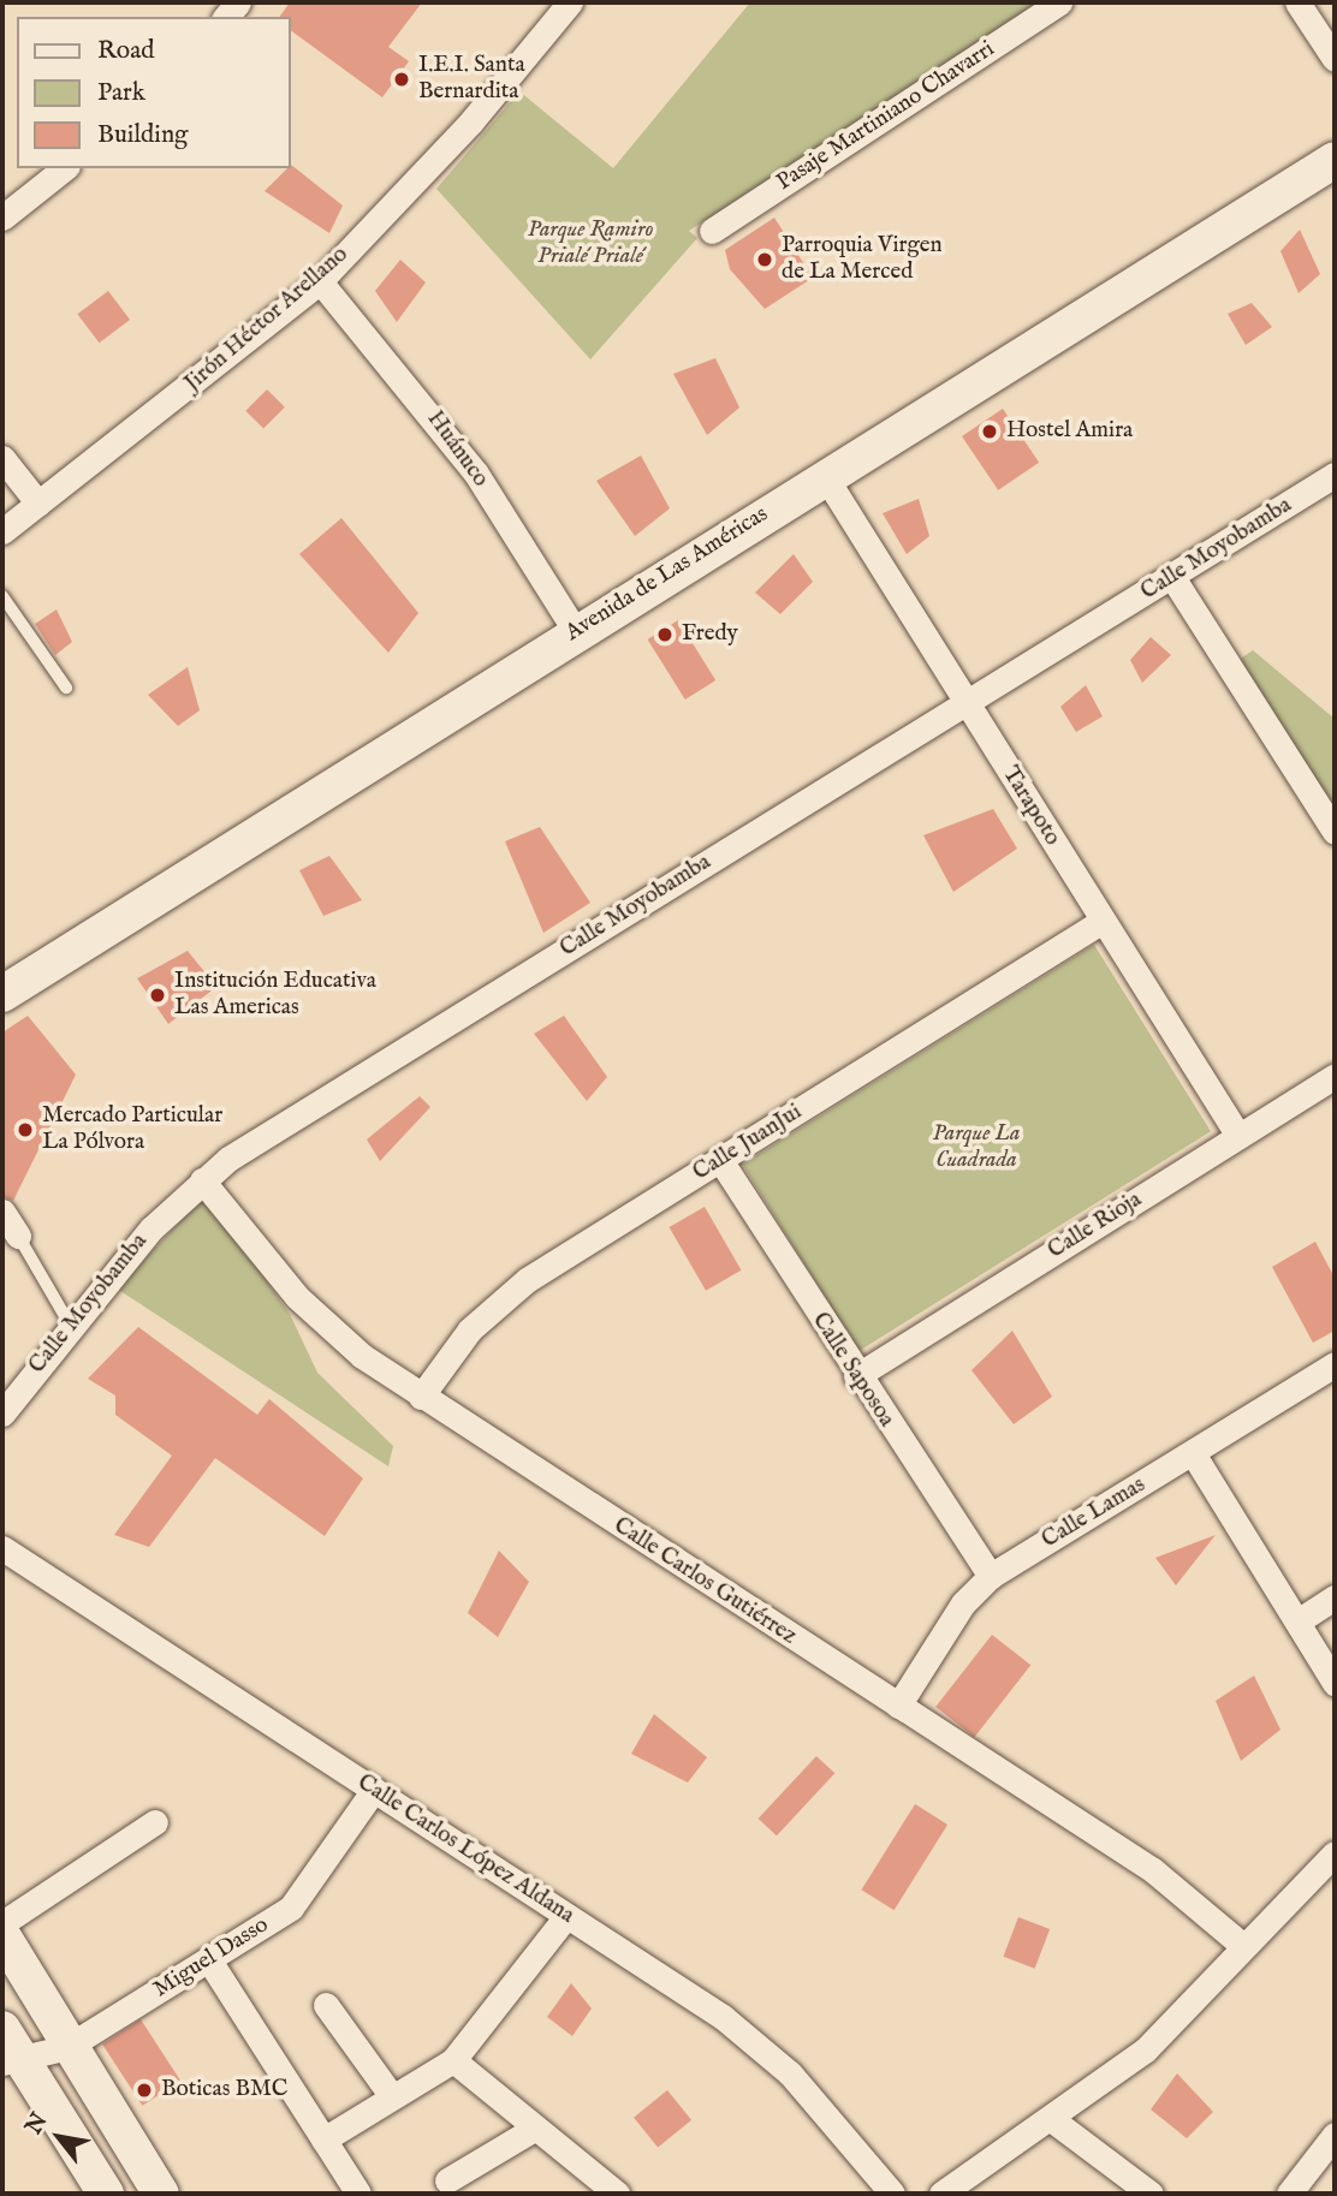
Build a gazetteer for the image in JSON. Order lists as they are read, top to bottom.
{
  "streets": {
    "street": [
      "Pasaje Martiniano Chavarri",
      "Jirón Héctor Arellano",
      "Huánuco",
      "Calle Moyobamba",
      "Avenida de Las Américas",
      "Tarapoto",
      "Calle JuanJui",
      "Calle Rioja",
      "Calle Saposoa",
      "Calle Lamas",
      "Calle Carlos Gutiérrez",
      "Calle Carlos López Aldana",
      "Miguel Dasso"
    ]
  },
  "crossings": [
    ["Jirón Héctor Arellano", "Huánuco"],
    ["Huánuco", "Avenida de Las Américas"],
    ["Calle Moyobamba", "Tarapoto"],
    ["Calle Moyobamba", "Calle Carlos Gutiérrez"],
    ["Avenida de Las Américas", "Tarapoto"],
    ["Tarapoto", "Calle JuanJui"],
    ["Tarapoto", "Calle Rioja"],
    ["Calle JuanJui", "Calle Saposoa"],
    ["Calle JuanJui", "Calle Carlos Gutiérrez"],
    ["Calle Rioja", "Calle Saposoa"],
    ["Calle Saposoa", "Calle Lamas"],
    ["Calle Lamas", "Calle Carlos Gutiérrez"],
    ["Calle Carlos López Aldana", "Miguel Dasso"]
  ],
  "parks": ["Parque Ramiro Prialé Prialé", "Parque La Cuadrada"],
  "places": [
    "I.E.I. Santa Bernardita",
    "Parroquia Virgen de La Merced",
    "Hostel Amira",
    "Fredy",
    "Institución Educativa Las Americas",
    "Mercado Particular La Pólvora",
    "Boticas BMC"
  ],
  "legend": ["Road", "Park", "Building"],
  "north": "top left"
}
